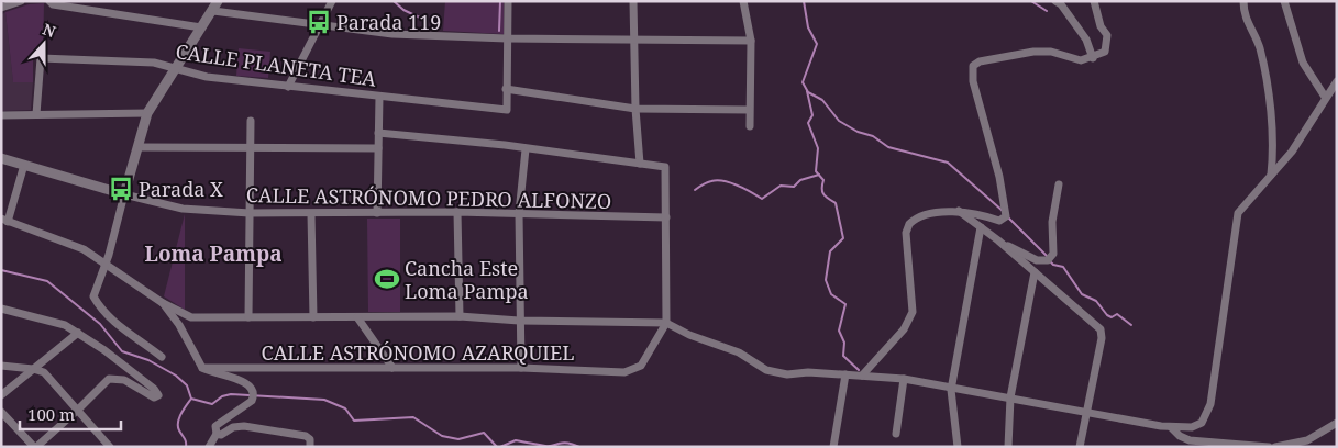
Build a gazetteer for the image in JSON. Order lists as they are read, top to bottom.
{
  "streets": {
    "street": ["CALLE PLANETA TEA", "CALLE ASTRÓNOMO PEDRO ALFONZO", "CALLE ASTRÓNOMO AZARQUIEL"]
  },
  "districts": ["Loma Pampa"],
  "places": {
    "bus stop": ["Parada 119", "Parada X"],
    "sports": ["Cancha Este Loma Pampa"]
  },
  "scale_bar": "100 m",
  "north": "top"
}
